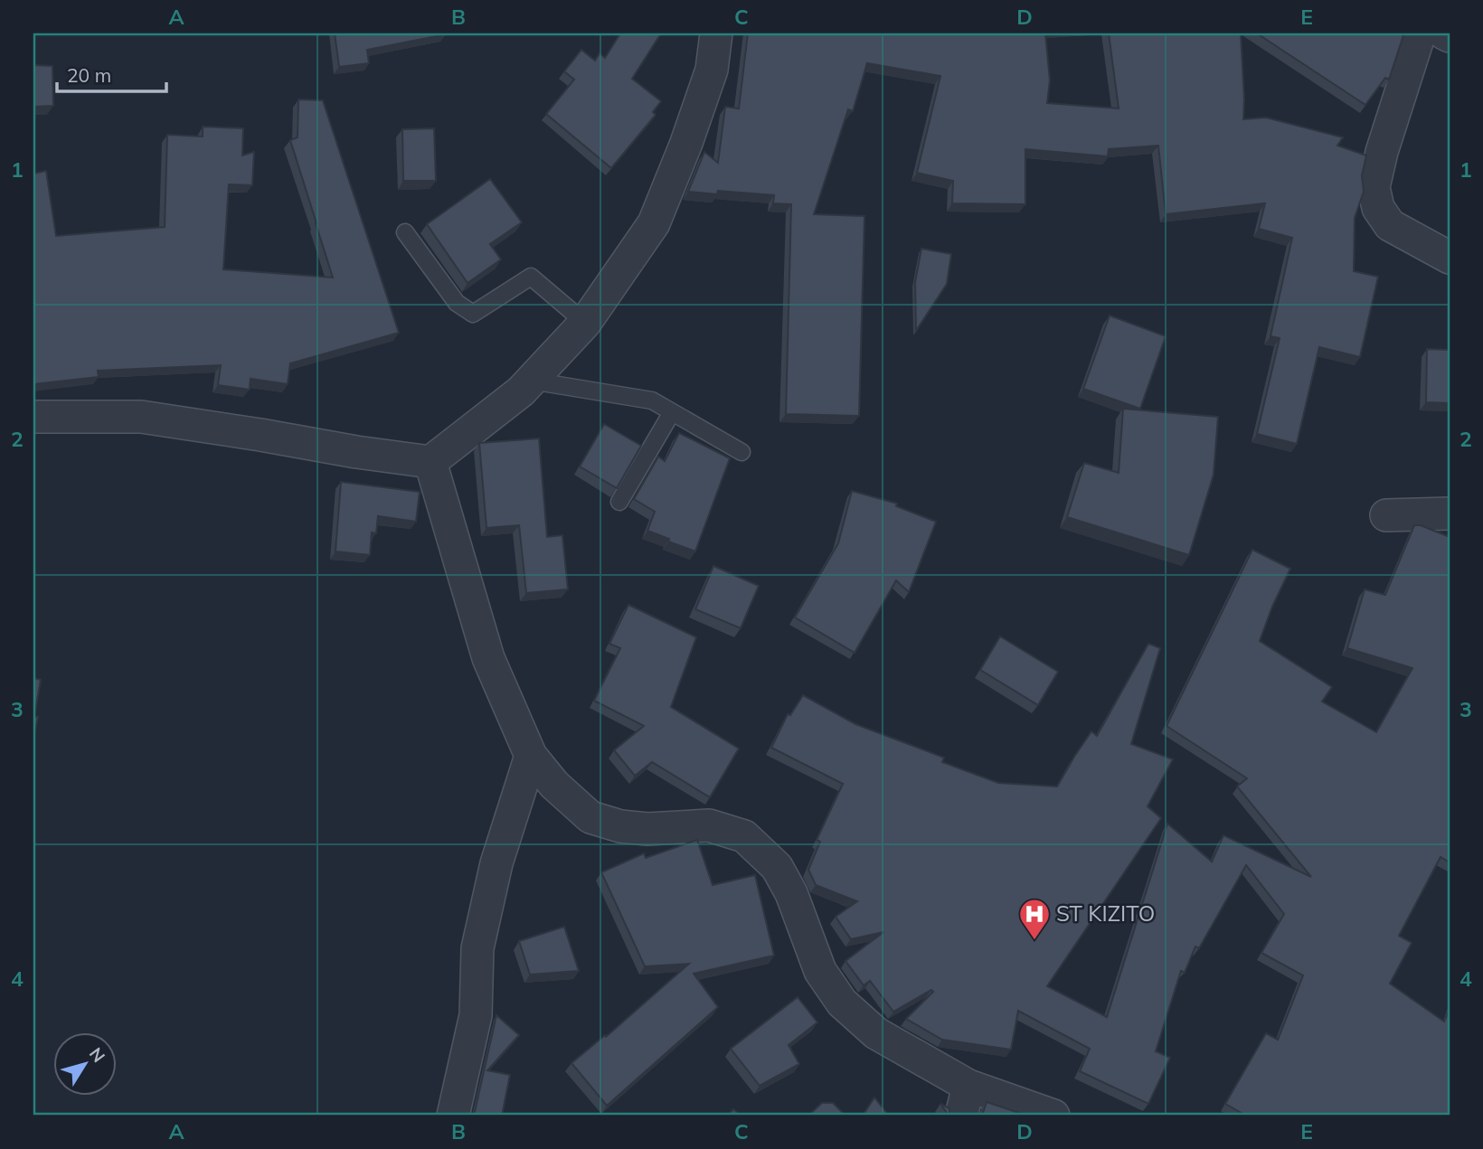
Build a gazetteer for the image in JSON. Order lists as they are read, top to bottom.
{
  "places": {
    "hospital": ["ST KIZITO"]
  },
  "scale_bar": "20 m",
  "north": "top right",
  "grid": {
    "columns": [
      "A",
      "B",
      "C",
      "D",
      "E"
    ],
    "rows": [
      "1",
      "2",
      "3",
      "4"
    ]
  }
}
